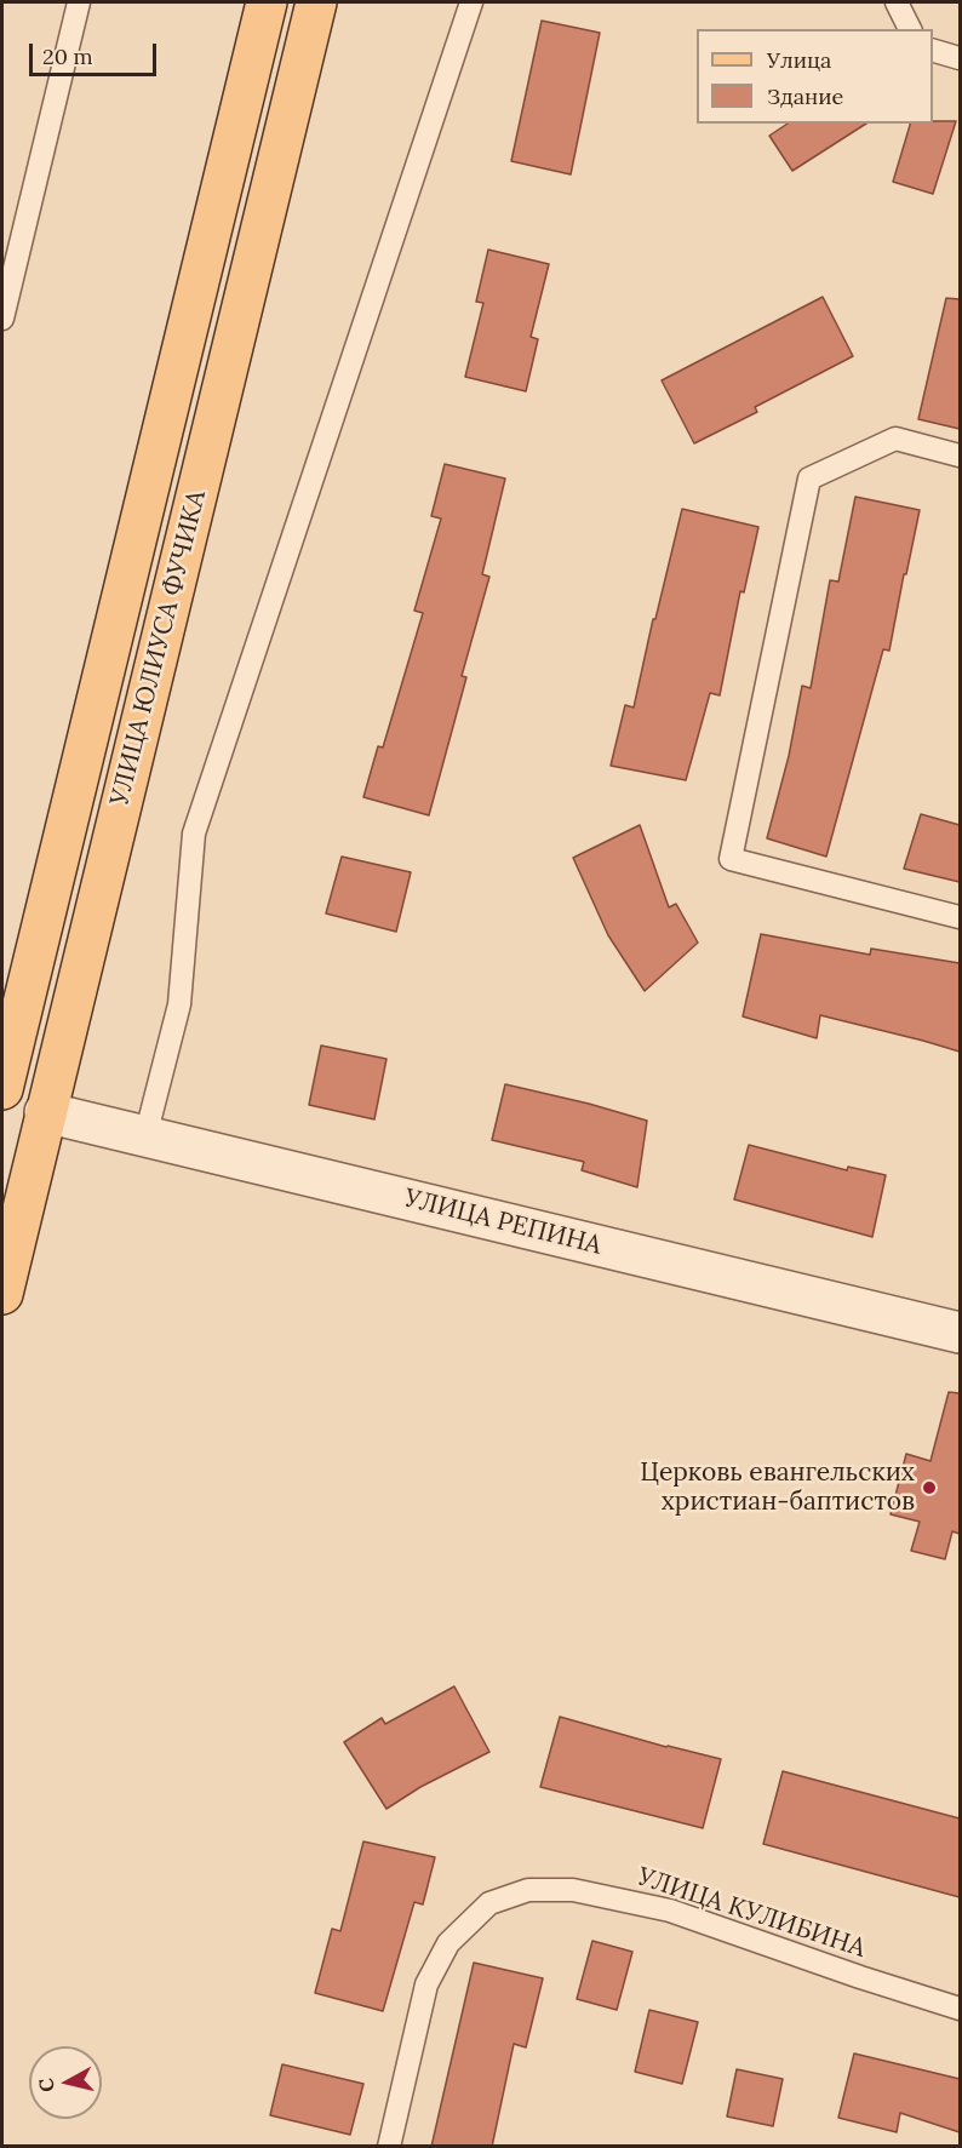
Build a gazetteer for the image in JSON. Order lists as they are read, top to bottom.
{
  "streets": {
    "main road": ["УЛИЦА ЮЛИУСА ФУЧИКА"],
    "street": ["УЛИЦА РЕПИНА"],
    "lane": ["УЛИЦА КУЛИБИНА"]
  },
  "crossings": [
    ["УЛИЦА ЮЛИУСА ФУЧИКА", "УЛИЦА РЕПИНА"]
  ],
  "places": ["Церковь евангельских христиан-баптистов"],
  "legend": ["Улица", "Здание"],
  "scale_bar": "20 m",
  "north": "left"
}
